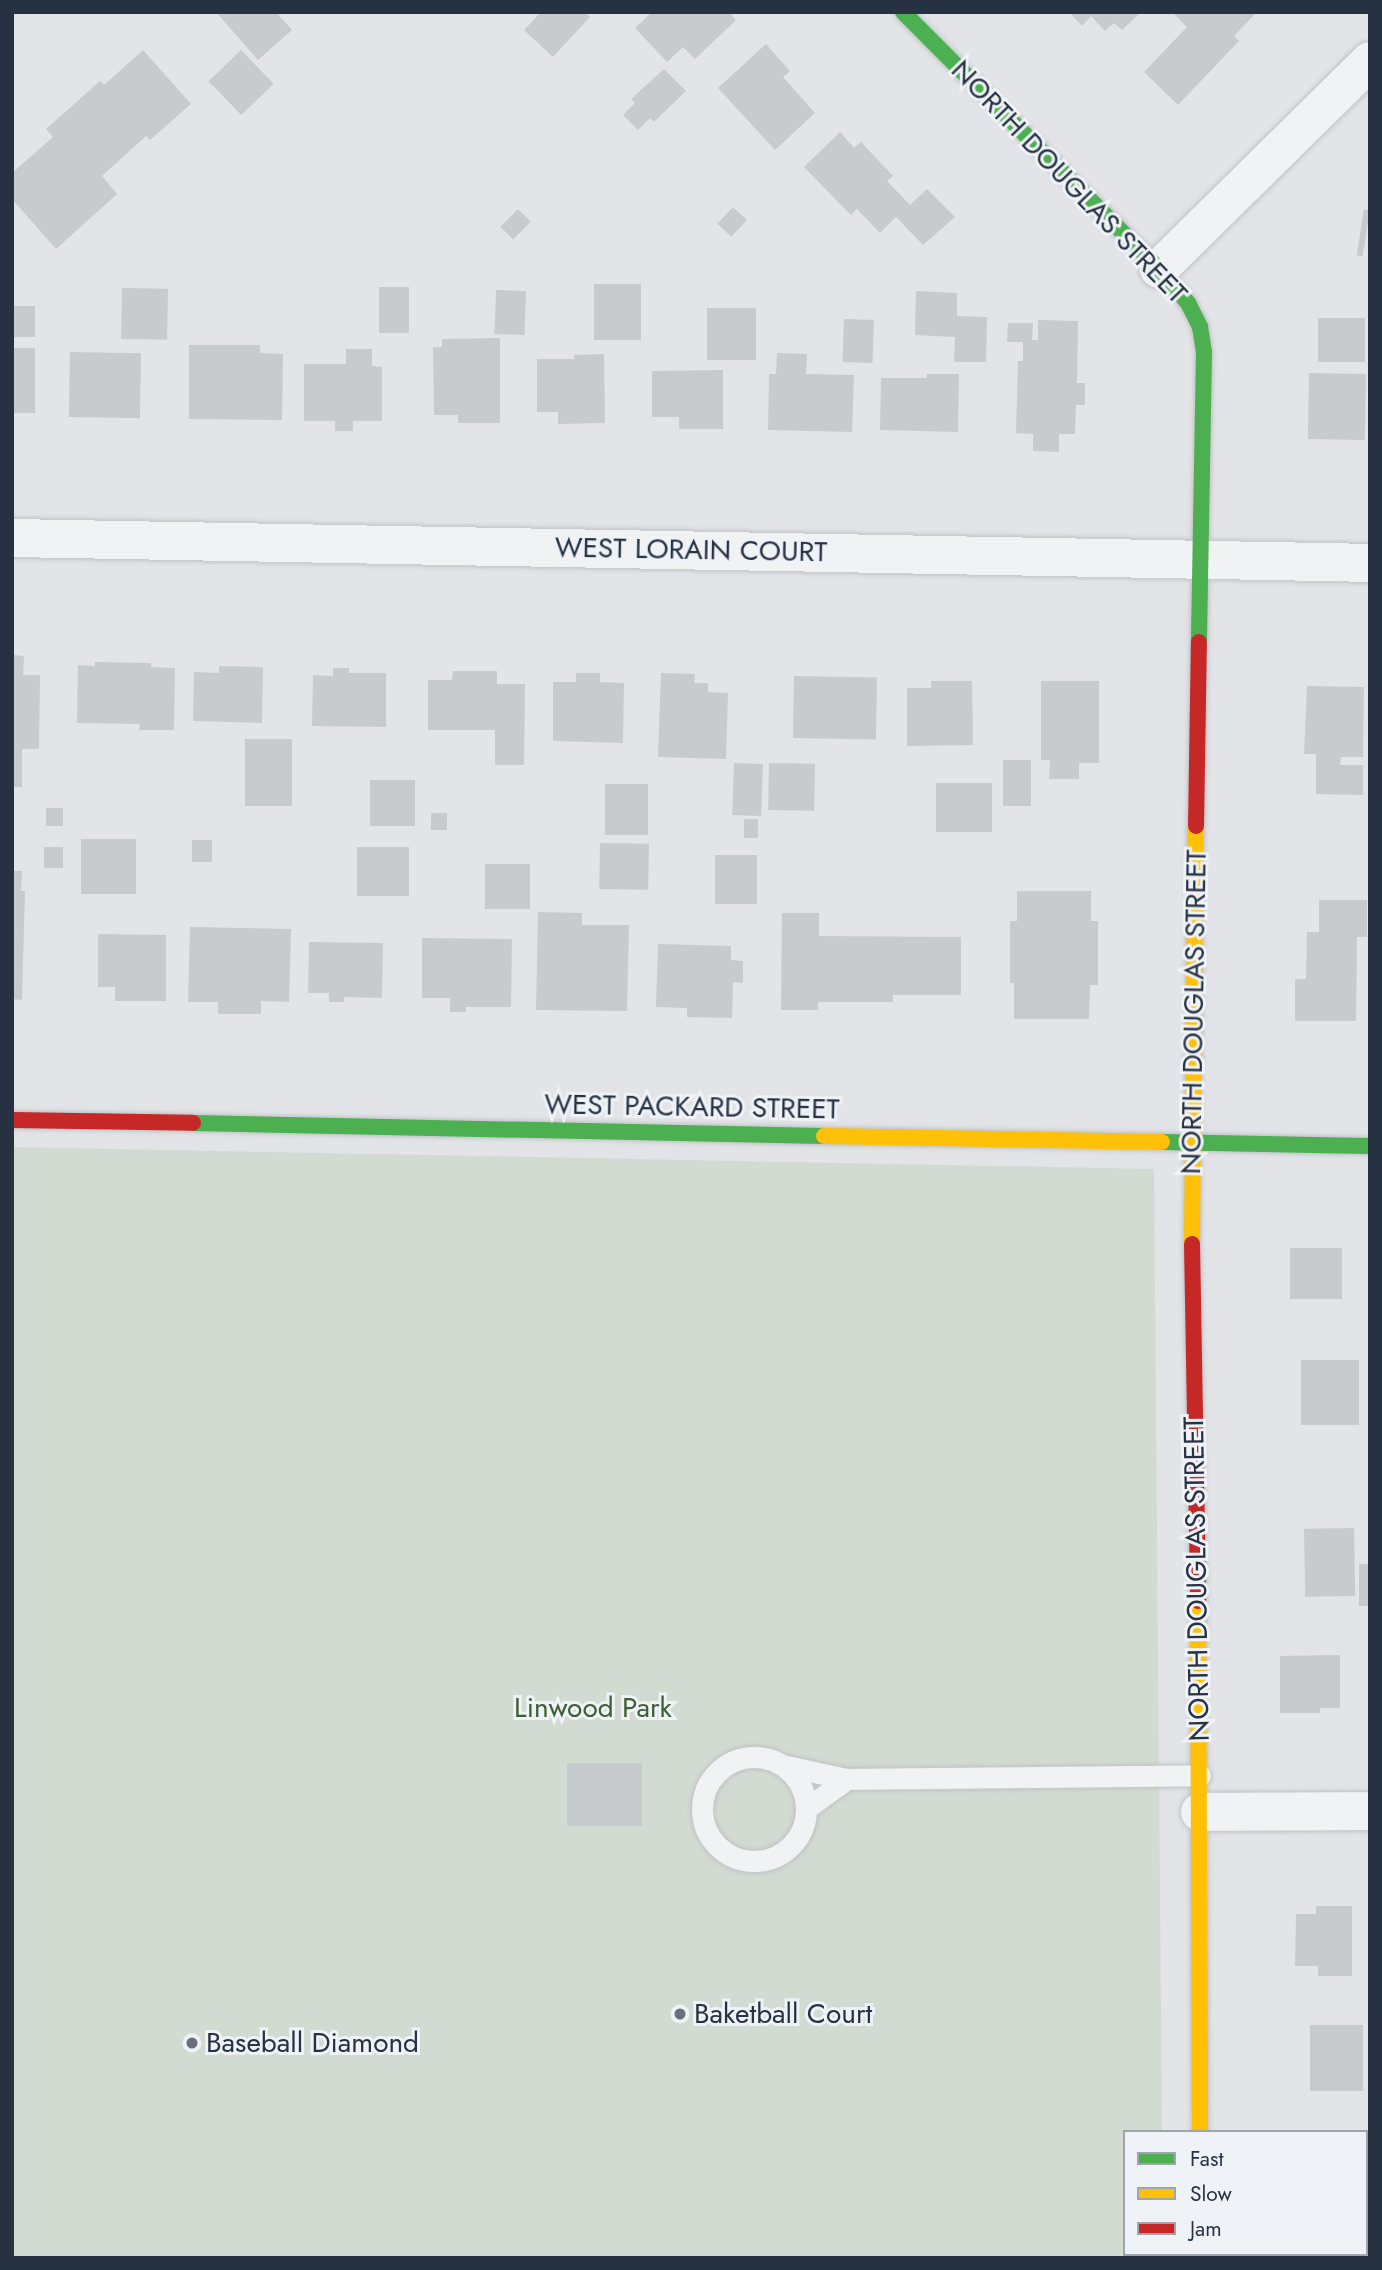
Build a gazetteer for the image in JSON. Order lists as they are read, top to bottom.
{
  "streets": {
    "street": ["NORTH DOUGLAS STREET", "WEST LORAIN COURT", "WEST PACKARD STREET"]
  },
  "crossings": [
    ["NORTH DOUGLAS STREET", "WEST LORAIN COURT"],
    ["NORTH DOUGLAS STREET", "WEST PACKARD STREET"]
  ],
  "parks": ["Linwood Park"],
  "places": ["Baketball Court", "Baseball Diamond"],
  "legend": ["Fast", "Slow", "Jam"]
}
